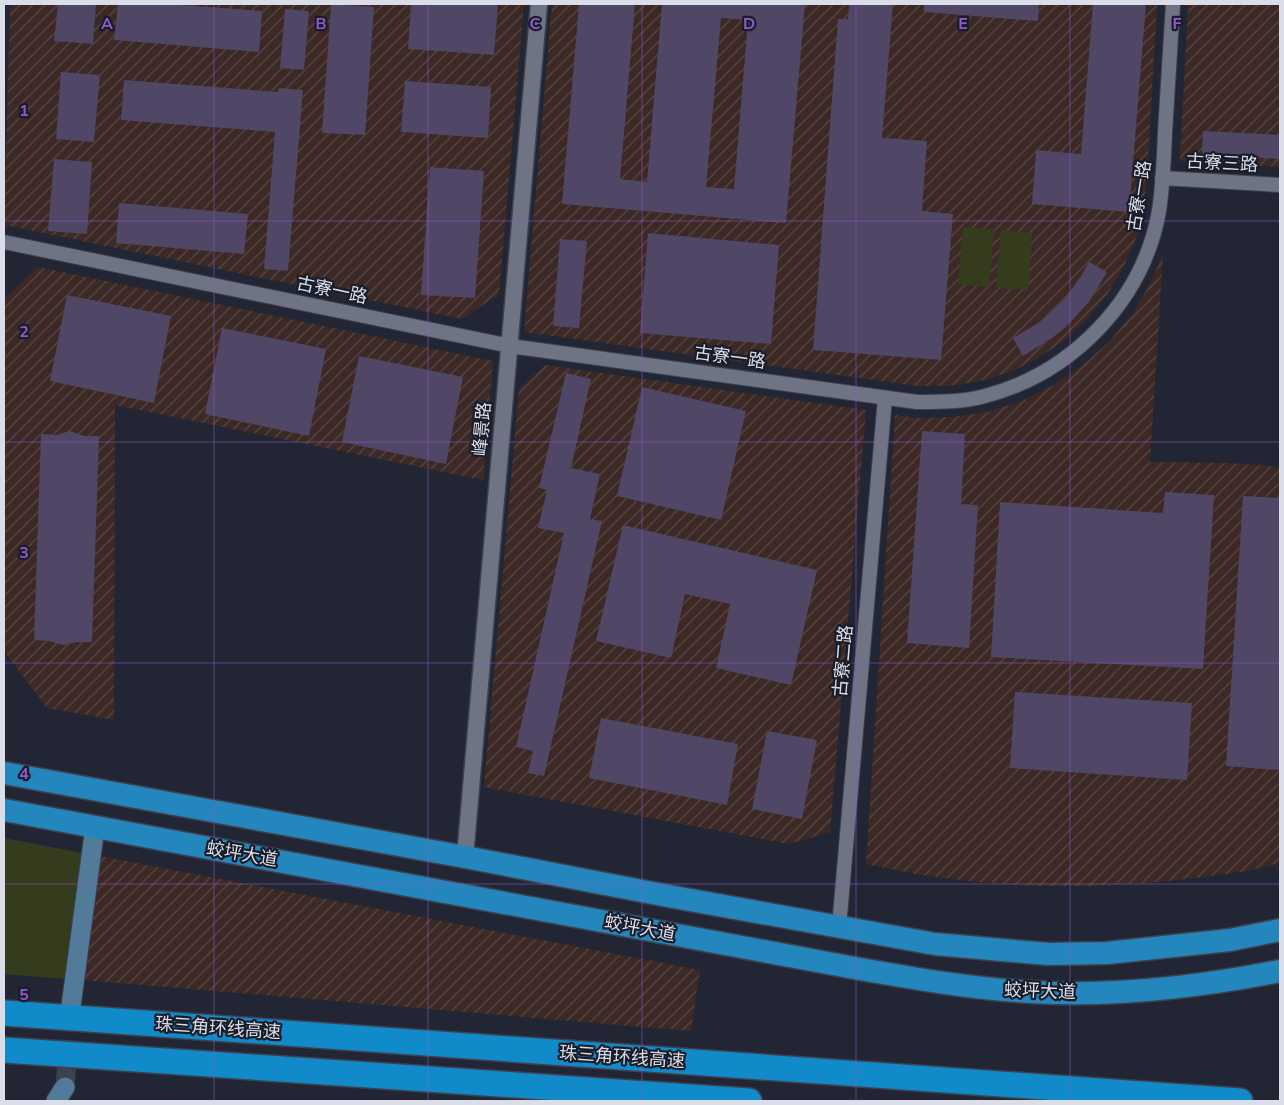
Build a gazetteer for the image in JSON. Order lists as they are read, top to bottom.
{
  "streets": {
    "highway": ["蛟坪大道", "珠三角环线高速"],
    "street": [
      "古寮三路",
      "古寮一路",
      "峰景路",
      "古寮二路"
    ]
  },
  "crossings": [
    ["古寮三路", "古寮一路"],
    ["古寮一路", "峰景路"],
    ["古寮一路", "古寮二路"],
    ["峰景路", "蛟坪大道"],
    ["古寮二路", "蛟坪大道"]
  ],
  "grid": {
    "columns": [
      "A",
      "B",
      "C",
      "D",
      "E",
      "F"
    ],
    "rows": [
      "1",
      "2",
      "3",
      "4",
      "5"
    ]
  }
}
